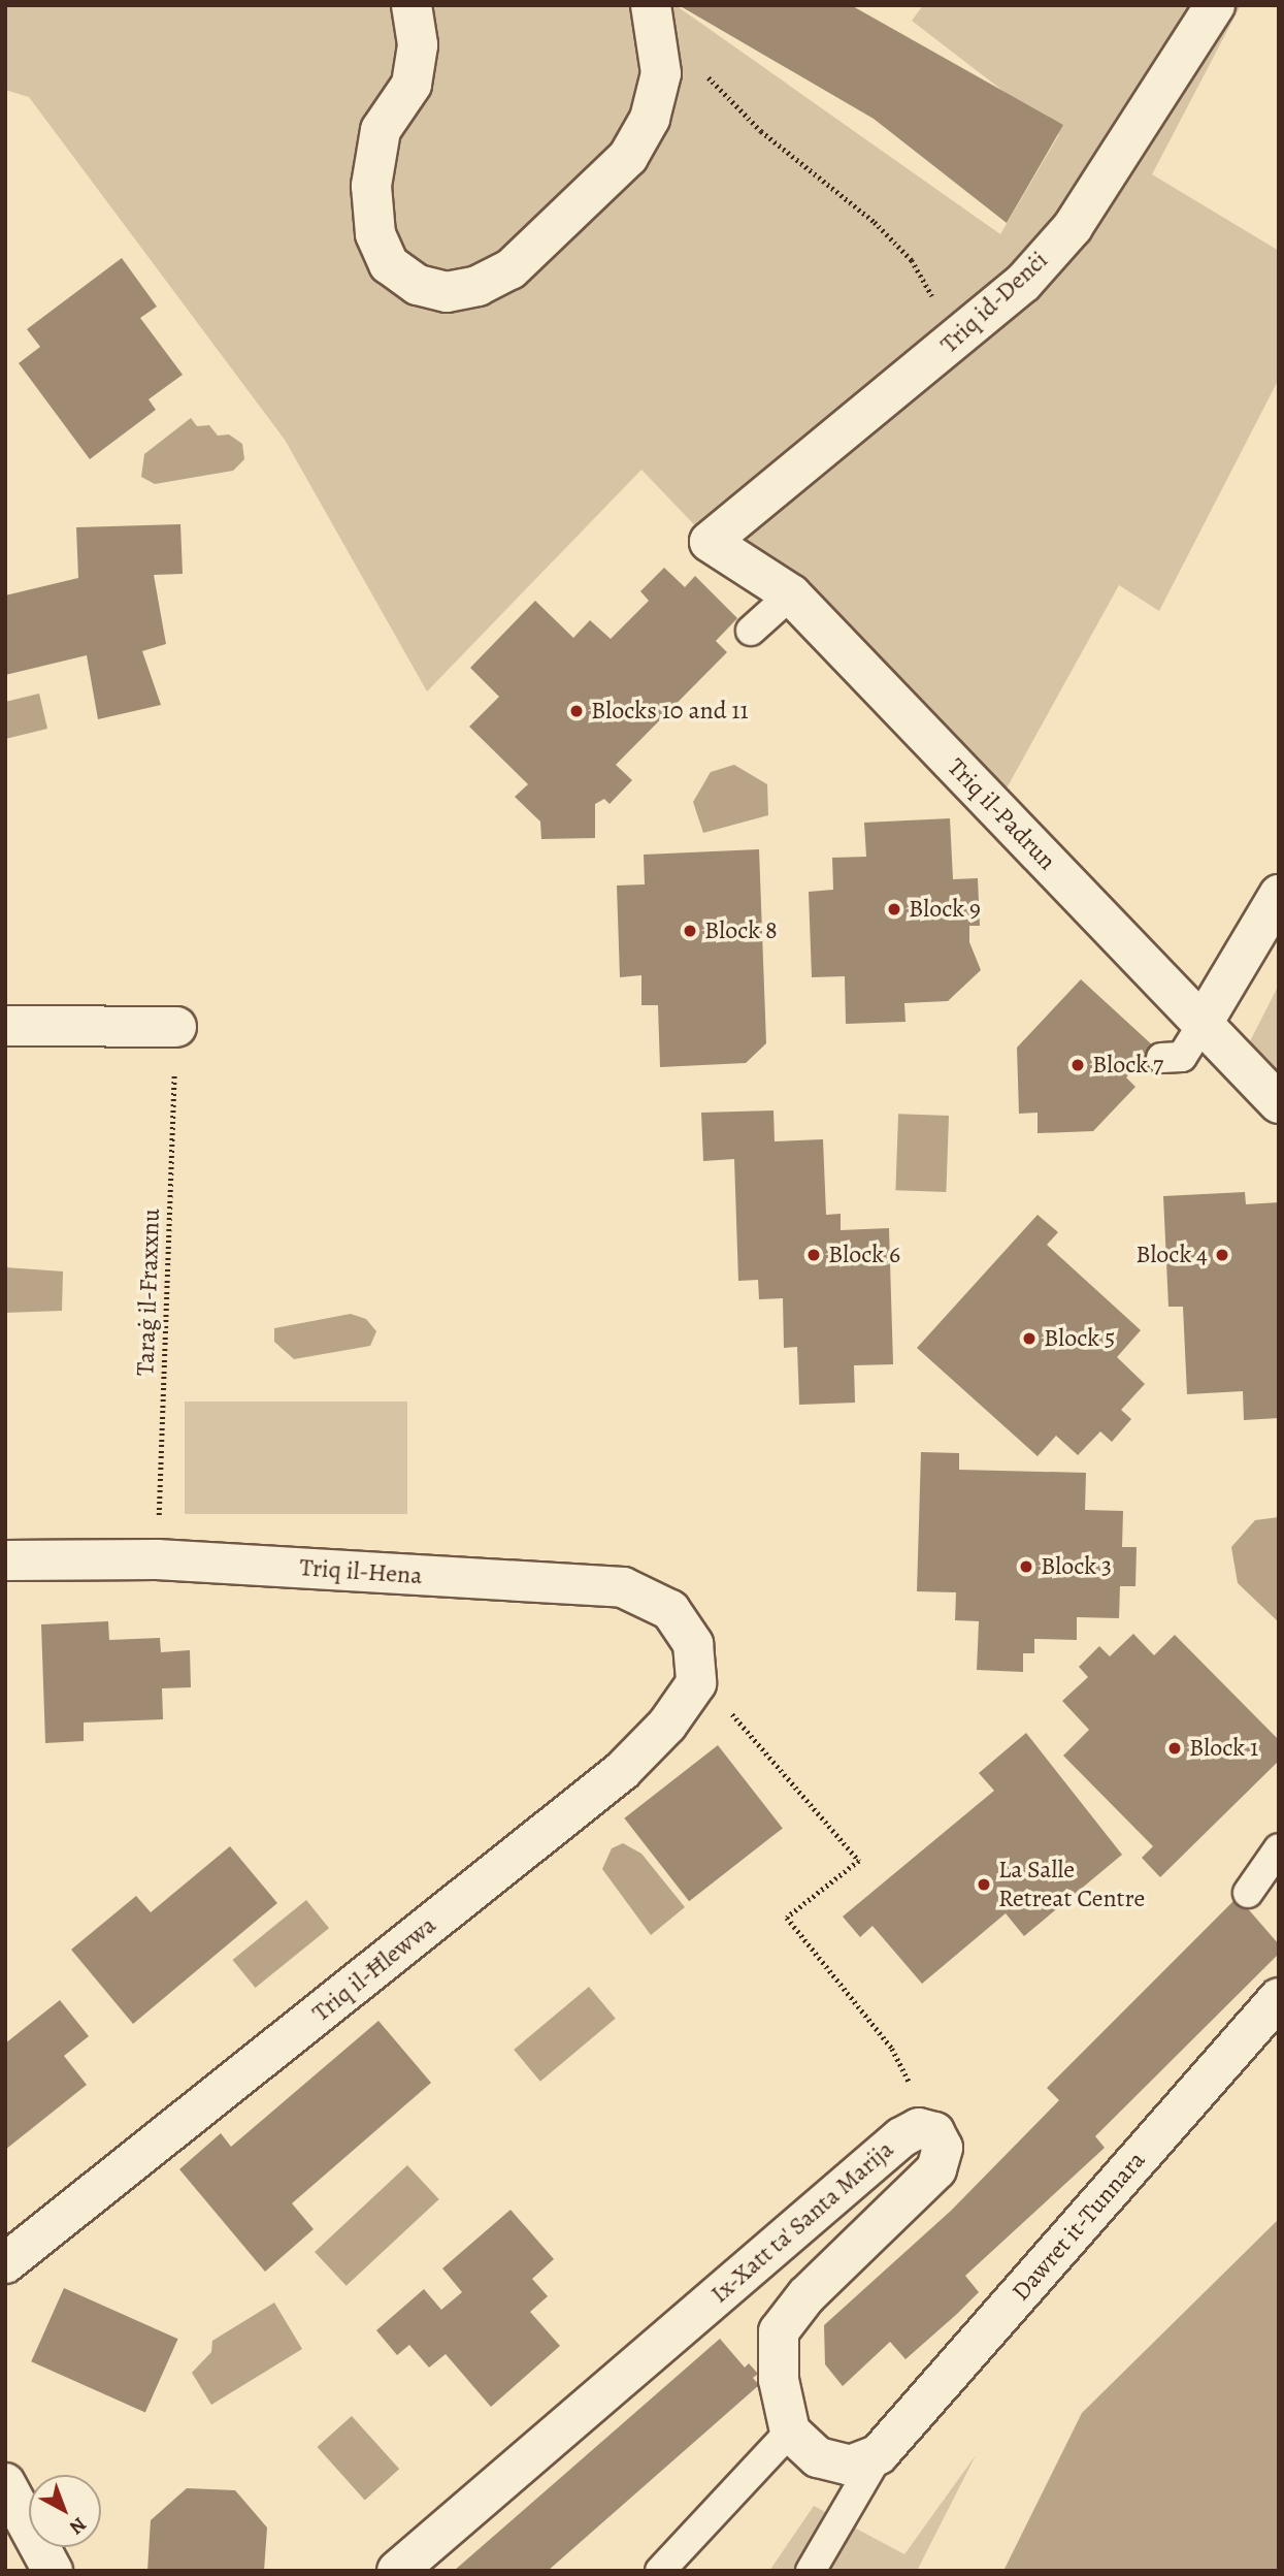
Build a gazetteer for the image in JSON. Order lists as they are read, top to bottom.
{
  "streets": {
    "street": [
      "Triq id-Denċi",
      "Triq il-Padrun",
      "Triq il-Hena",
      "Triq il-Ħlewwa",
      "Ix-Xatt ta' Santa Marija",
      "Dawret it-Tunnara"
    ],
    "path": ["Taraġ il-Fraxxnu"]
  },
  "crossings": [
    ["Triq id-Denċi", "Triq il-Padrun"],
    ["Taraġ il-Fraxxnu", "Triq il-Hena"],
    ["Triq il-Hena", "Triq il-Ħlewwa"]
  ],
  "places": [
    "Blocks 10 and 11",
    "Block 9",
    "Block 8",
    "Block 7",
    "Block 6",
    "Block 4",
    "Block 5",
    "Block 3",
    "Block 1",
    "La Salle Retreat Centre"
  ],
  "north": "bottom right"
}
